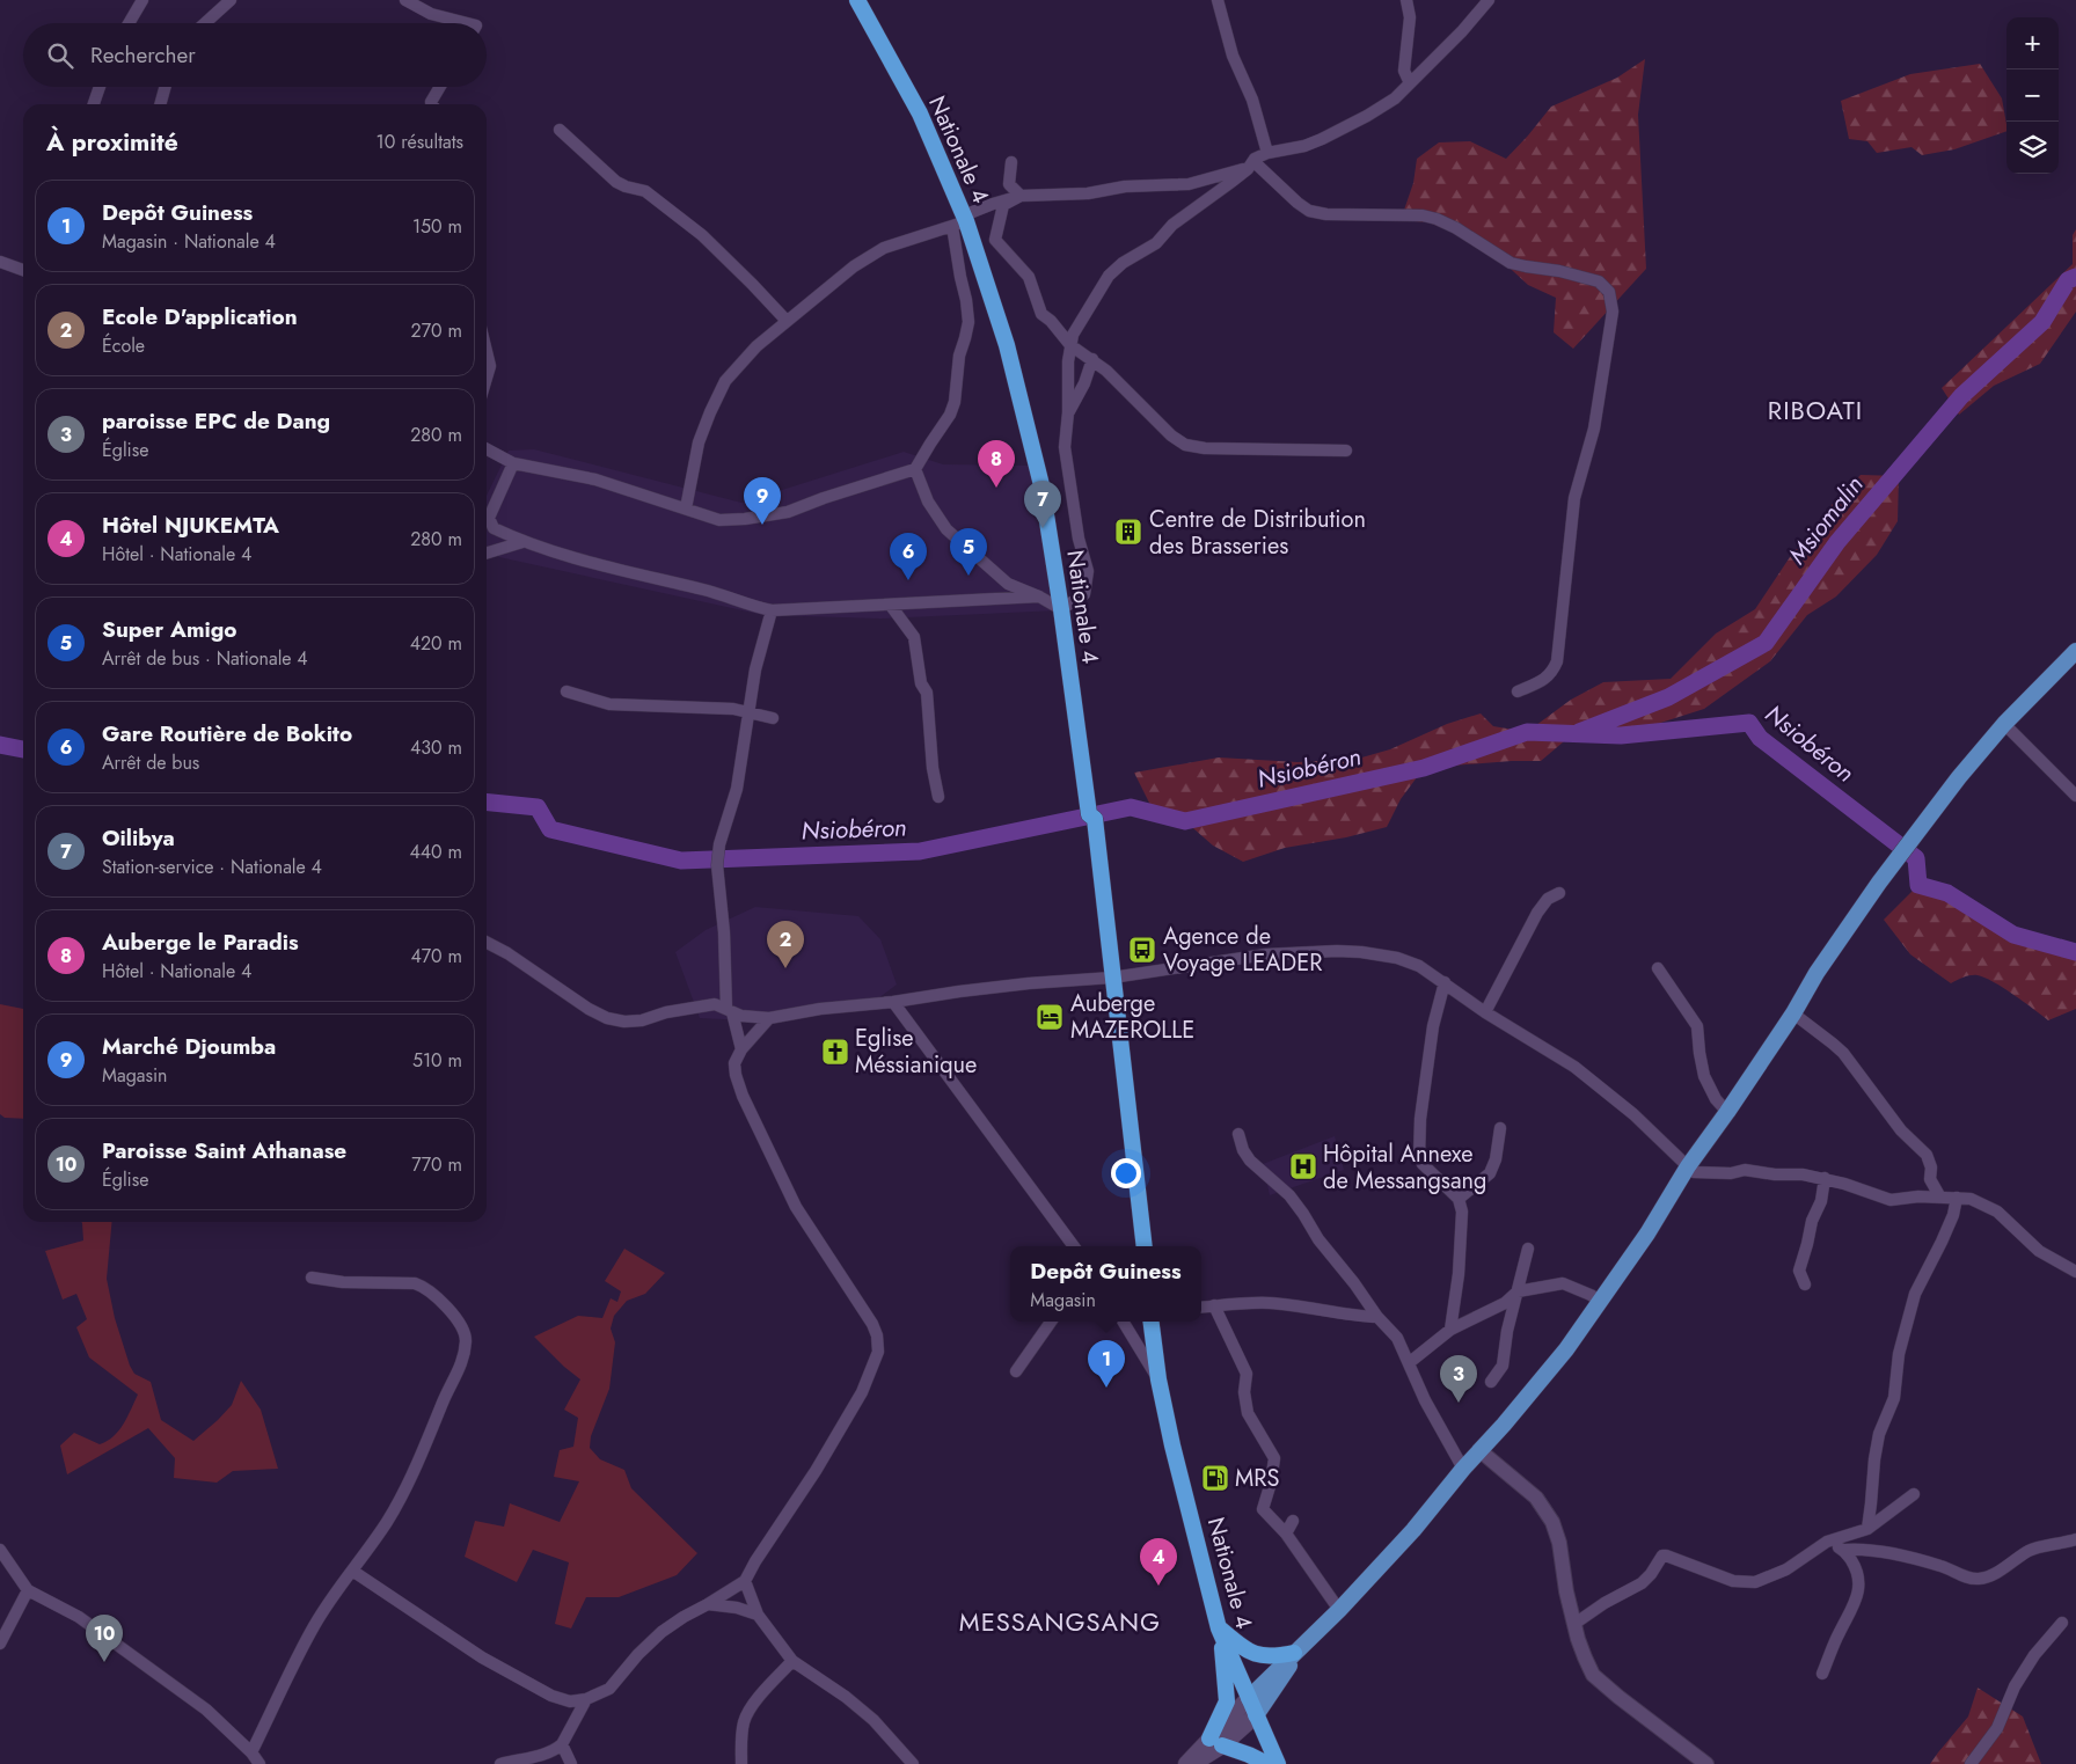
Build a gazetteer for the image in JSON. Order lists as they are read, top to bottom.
{
  "streets": {
    "highway": ["Nationale 4"]
  },
  "districts": ["RIBOATI", "MESSANGSANG"],
  "water": ["Msiomalin", "Nsiobéron"],
  "places": {
    "building": ["Centre de Distribution des Brasseries"],
    "bus stop": ["Agence de Voyage LEADER"],
    "hotel": ["Auberge MAZEROLLE"],
    "church": ["Eglise Méssianique"],
    "hospital": ["Hôpital Annexe de Messangsang"],
    "fuel station": ["MRS"]
  },
  "page": {
    "map_buttons": ["+", "−"],
    "search": "Rechercher",
    "heading": ["À proximité", "10 résultats"],
    "list": [
      {
        "mark": "1",
        "name": "Depôt Guiness",
        "note": "Magasin · Nationale 4",
        "value": "150 m"
      },
      {
        "mark": "2",
        "name": "Ecole D'application",
        "note": "École",
        "value": "270 m"
      },
      {
        "mark": "3",
        "name": "paroisse EPC de Dang",
        "note": "Église",
        "value": "280 m"
      },
      {
        "mark": "4",
        "name": "Hôtel NJUKEMTA",
        "note": "Hôtel · Nationale 4",
        "value": "280 m"
      },
      {
        "mark": "5",
        "name": "Super Amigo",
        "note": "Arrêt de bus · Nationale 4",
        "value": "420 m"
      },
      {
        "mark": "6",
        "name": "Gare Routière de Bokito",
        "note": "Arrêt de bus",
        "value": "430 m"
      },
      {
        "mark": "7",
        "name": "Oilibya",
        "note": "Station-service · Nationale 4",
        "value": "440 m"
      },
      {
        "mark": "8",
        "name": "Auberge le Paradis",
        "note": "Hôtel · Nationale 4",
        "value": "470 m"
      },
      {
        "mark": "9",
        "name": "Marché Djoumba",
        "note": "Magasin",
        "value": "510 m"
      },
      {
        "mark": "10",
        "name": "Paroisse Saint Athanase",
        "note": "Église",
        "value": "770 m"
      }
    ],
    "pins": [
      "8",
      "9",
      "7",
      "5",
      "6",
      "2",
      "1",
      "3",
      "4",
      "10"
    ],
    "popup": ["Depôt Guiness", "Magasin"]
  }
}
